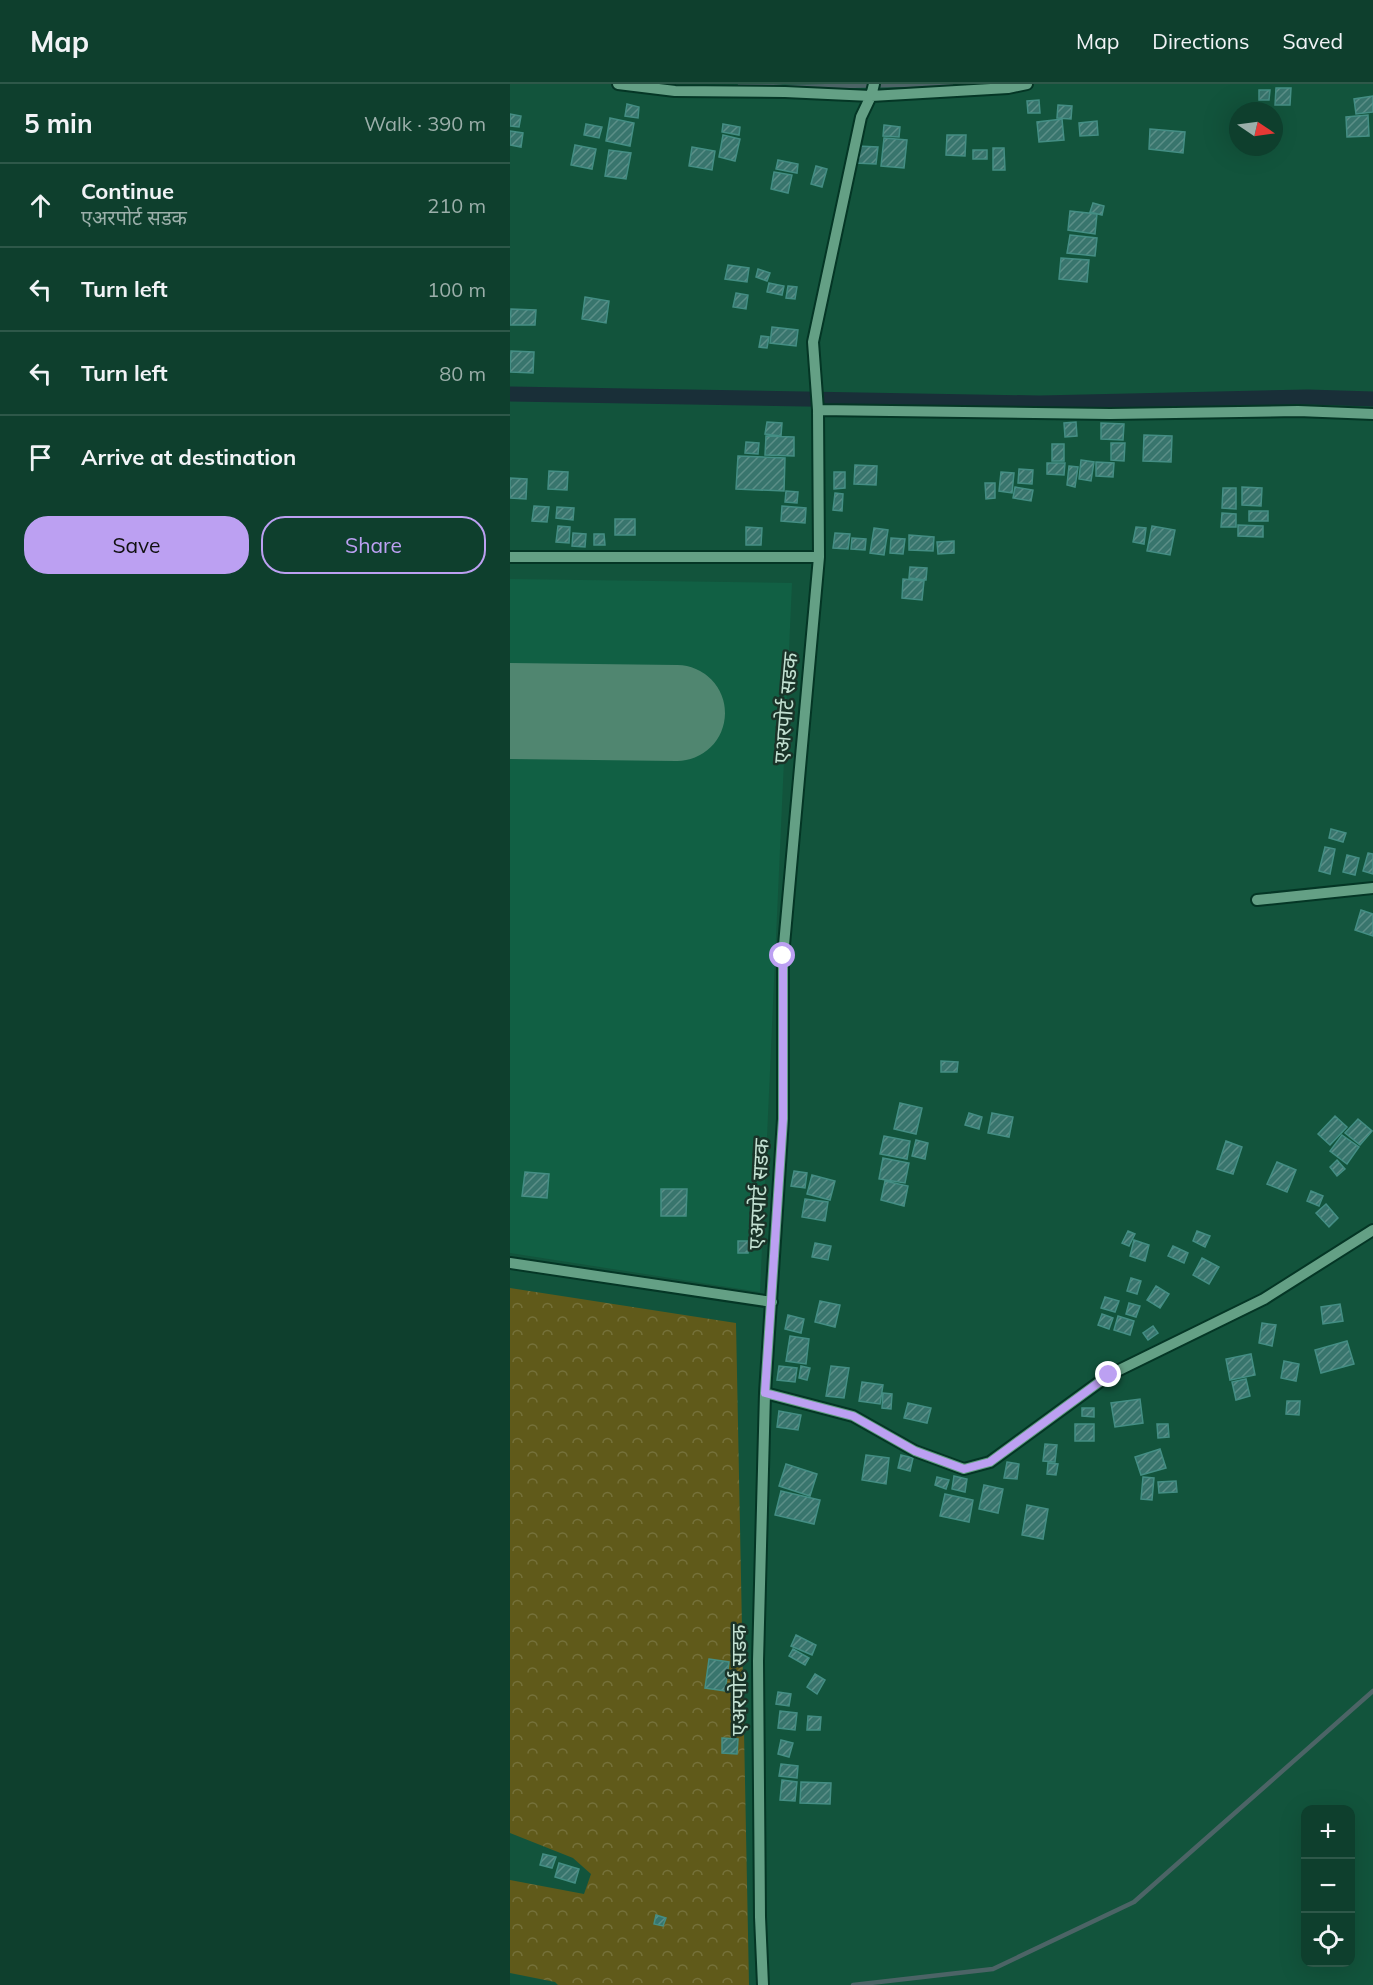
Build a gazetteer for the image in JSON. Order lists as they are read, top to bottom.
{
  "streets": {
    "street": ["एअरपोर्ट सडक"]
  },
  "north": "right",
  "page": {
    "header": "Map",
    "nav": ["Map", "Directions", "Saved"],
    "heading": ["5 min", "Walk · 390 m"],
    "list": [
      ["Continue", "एअरपोर्ट सडक", "210 m"],
      ["Turn left", "100 m"],
      ["Turn left", "80 m"],
      "Arrive at destination"
    ],
    "buttons": ["Save", "Share"],
    "map_buttons": ["+", "−"]
  }
}
